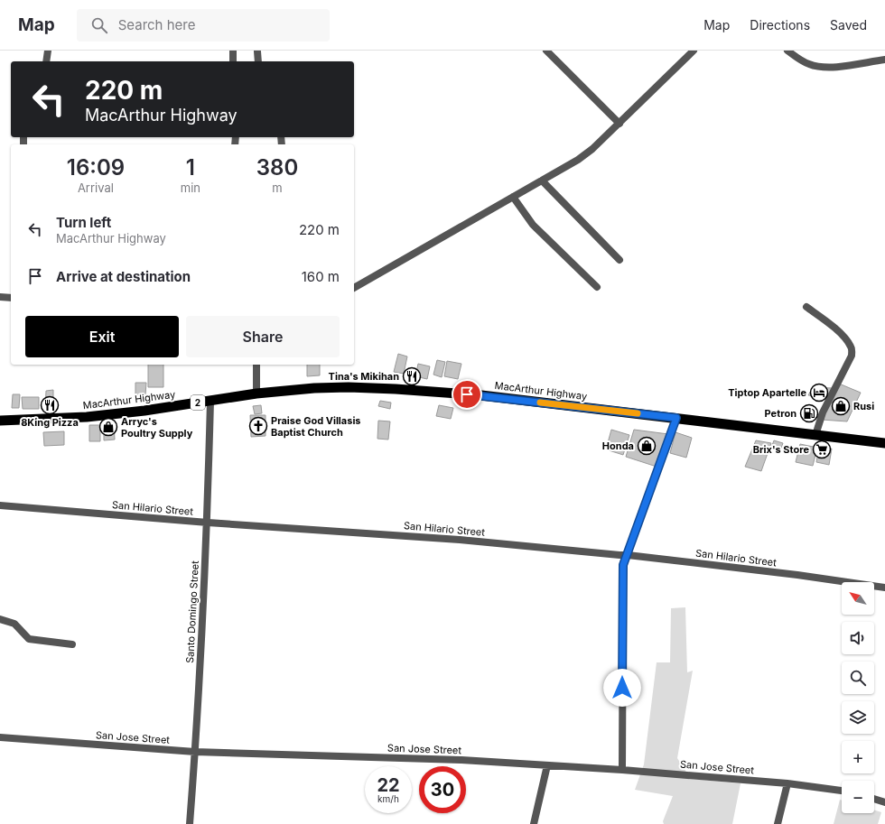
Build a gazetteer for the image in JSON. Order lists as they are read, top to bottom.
{
  "streets": {
    "highway": ["MacArthur Highway", "2"],
    "street": ["San Hilario Street", "Santo Domingo Street", "San Jose Street"]
  },
  "crossings": [
    ["MacArthur Highway", "Santo Domingo Street"],
    ["San Hilario Street", "Santo Domingo Street"],
    ["Santo Domingo Street", "San Jose Street"]
  ],
  "places": {
    "restaurant": ["Tina's Mikihan", "8King Pizza"],
    "hotel": ["Tiptop Apartelle"],
    "shop": ["Rusi", "Arryc's Poultry Supply", "Honda"],
    "fuel station": ["Petron"],
    "church": ["Praise God Villasis Baptist Church"],
    "supermarket": ["Brix's Store"]
  },
  "north": "top left",
  "page": {
    "header": "Map",
    "search": "Search here",
    "nav": ["Map", "Directions", "Saved"],
    "turn": ["220 m", "MacArthur Highway"],
    "eta": [
      "16:09",
      "Arrival",
      "1",
      "min",
      "380",
      "m"
    ],
    "list": [
      {
        "name": "Turn left",
        "note": "MacArthur Highway",
        "value": "220 m"
      },
      {
        "name": "Arrive at destination",
        "value": "160 m"
      }
    ],
    "buttons": ["Exit", "Share"],
    "map_buttons": ["+", "−"],
    "speed": "22 km/h",
    "limit": "30"
  }
}
